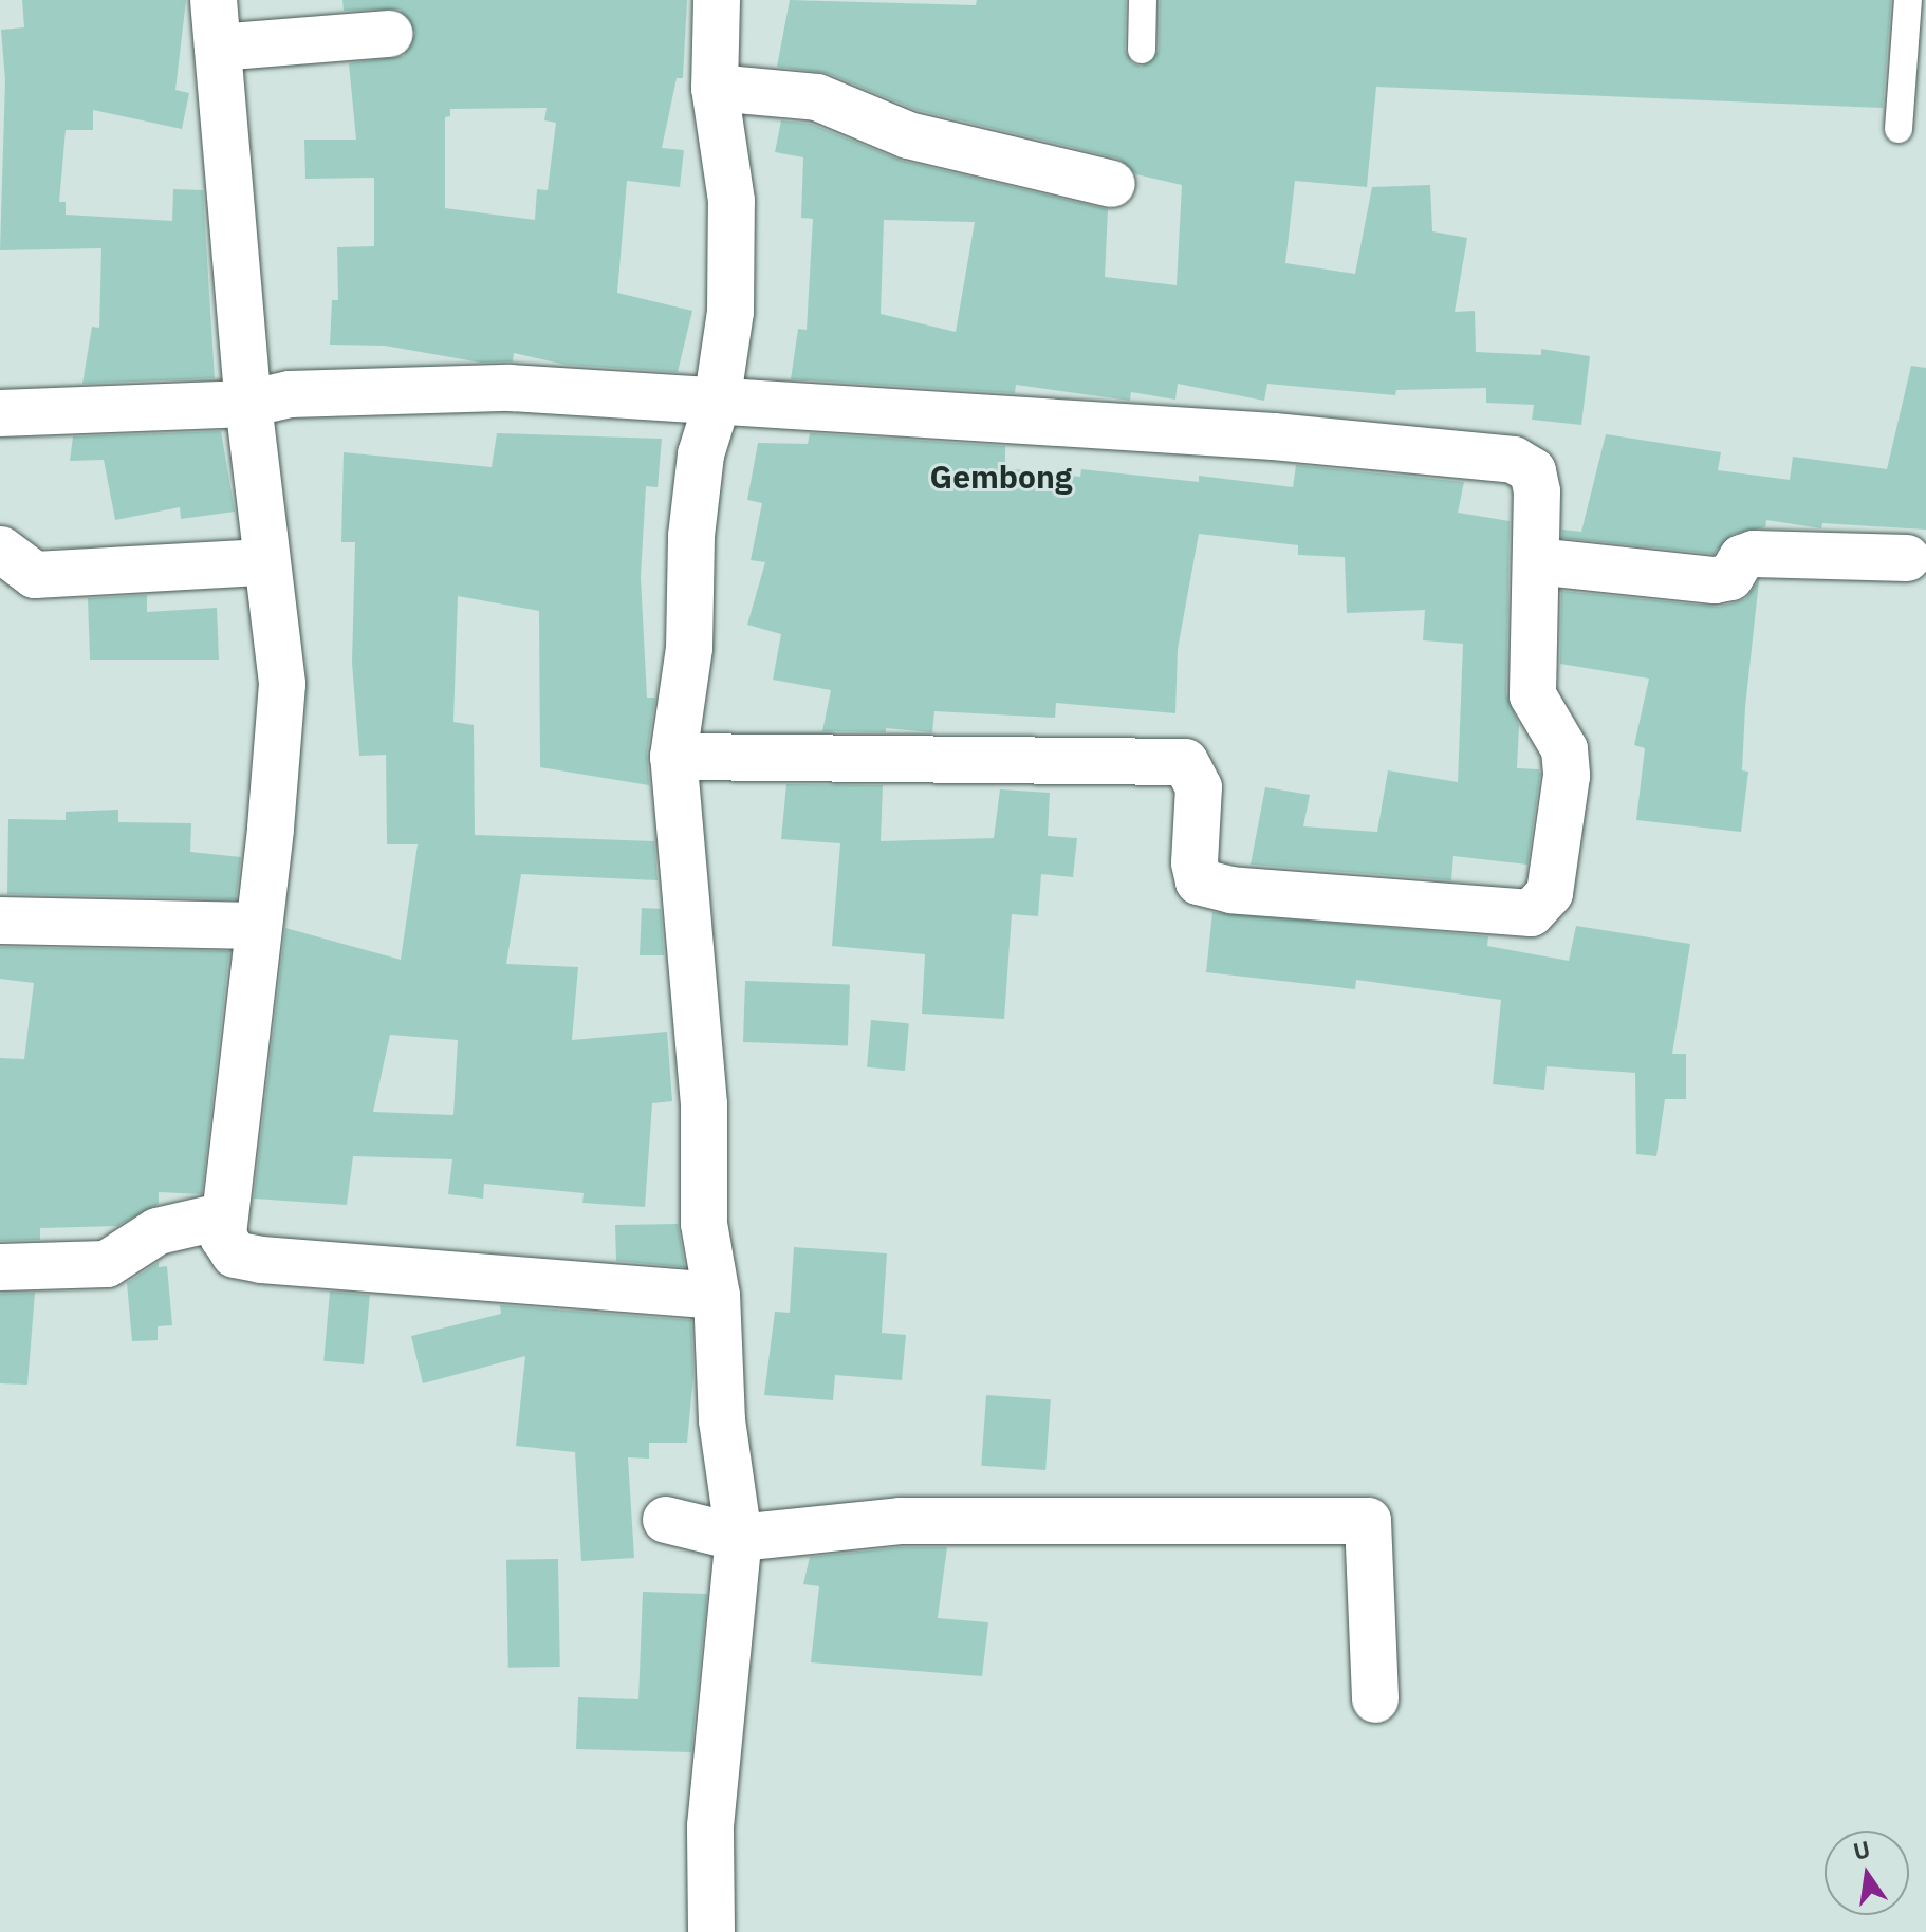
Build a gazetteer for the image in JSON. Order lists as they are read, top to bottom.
{
  "districts": ["Gembong"],
  "north": "top"
}
